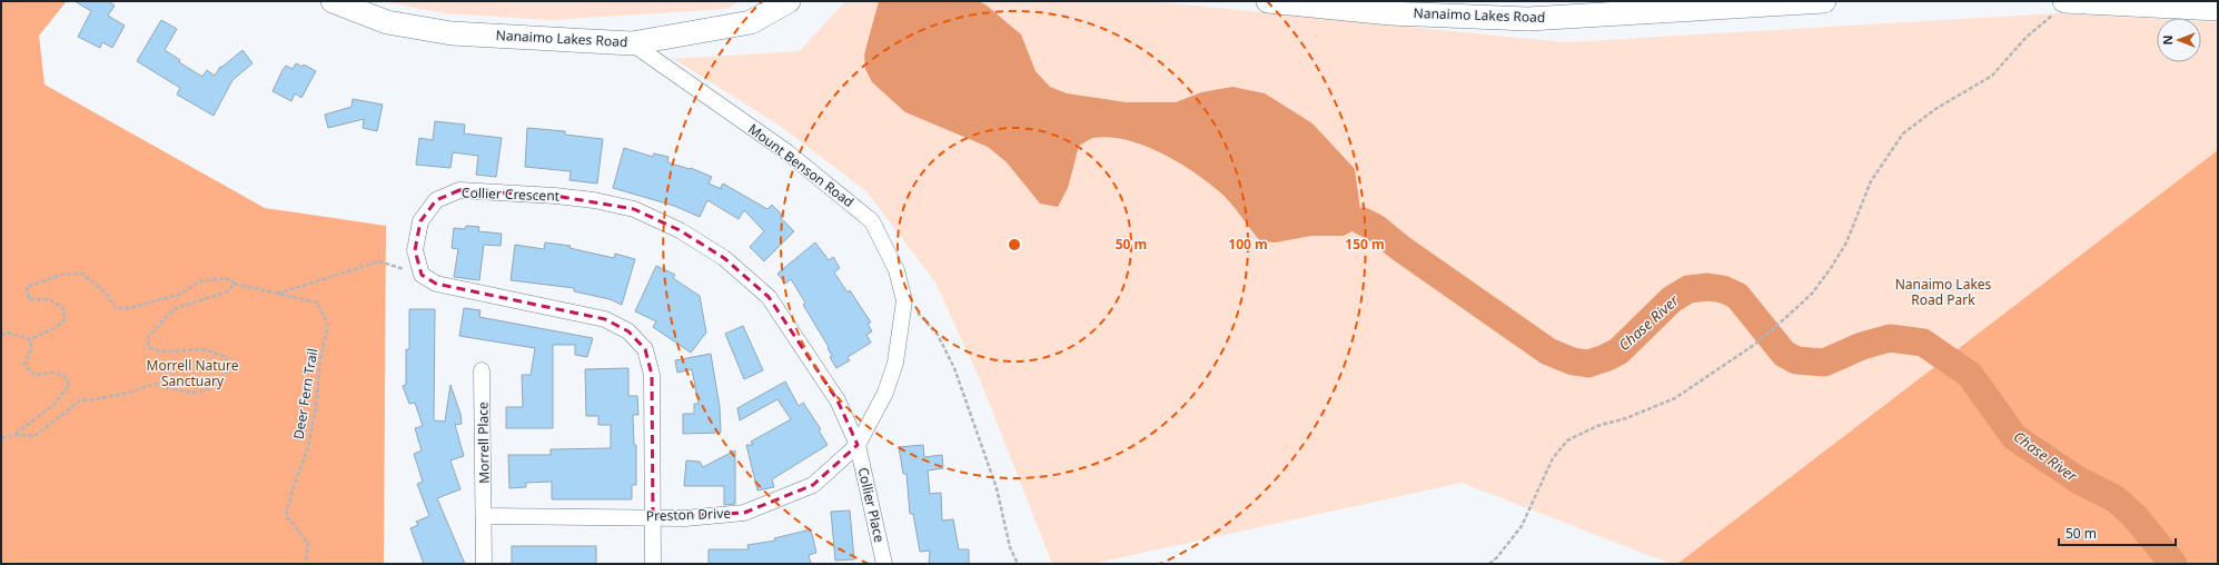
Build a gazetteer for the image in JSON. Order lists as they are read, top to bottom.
{
  "streets": {
    "street": [
      "Nanaimo Lakes Road",
      "Mount Benson Road",
      "Collier Crescent",
      "Morrell Place",
      "Collier Place",
      "Preston Drive"
    ],
    "path": ["Deer Fern Trail"]
  },
  "crossings": [
    ["Nanaimo Lakes Road", "Mount Benson Road"],
    ["Mount Benson Road", "Preston Drive"],
    ["Collier Crescent", "Collier Place"],
    ["Collier Crescent", "Preston Drive"],
    ["Morrell Place", "Preston Drive"],
    ["Collier Place", "Preston Drive"]
  ],
  "water": ["Chase River"],
  "parks": ["Nanaimo Lakes Road Park", "Morrell Nature Sanctuary"],
  "scale_bar": "50 m",
  "north": "left",
  "rings": ["50 m", "100 m", "150 m"]
}
